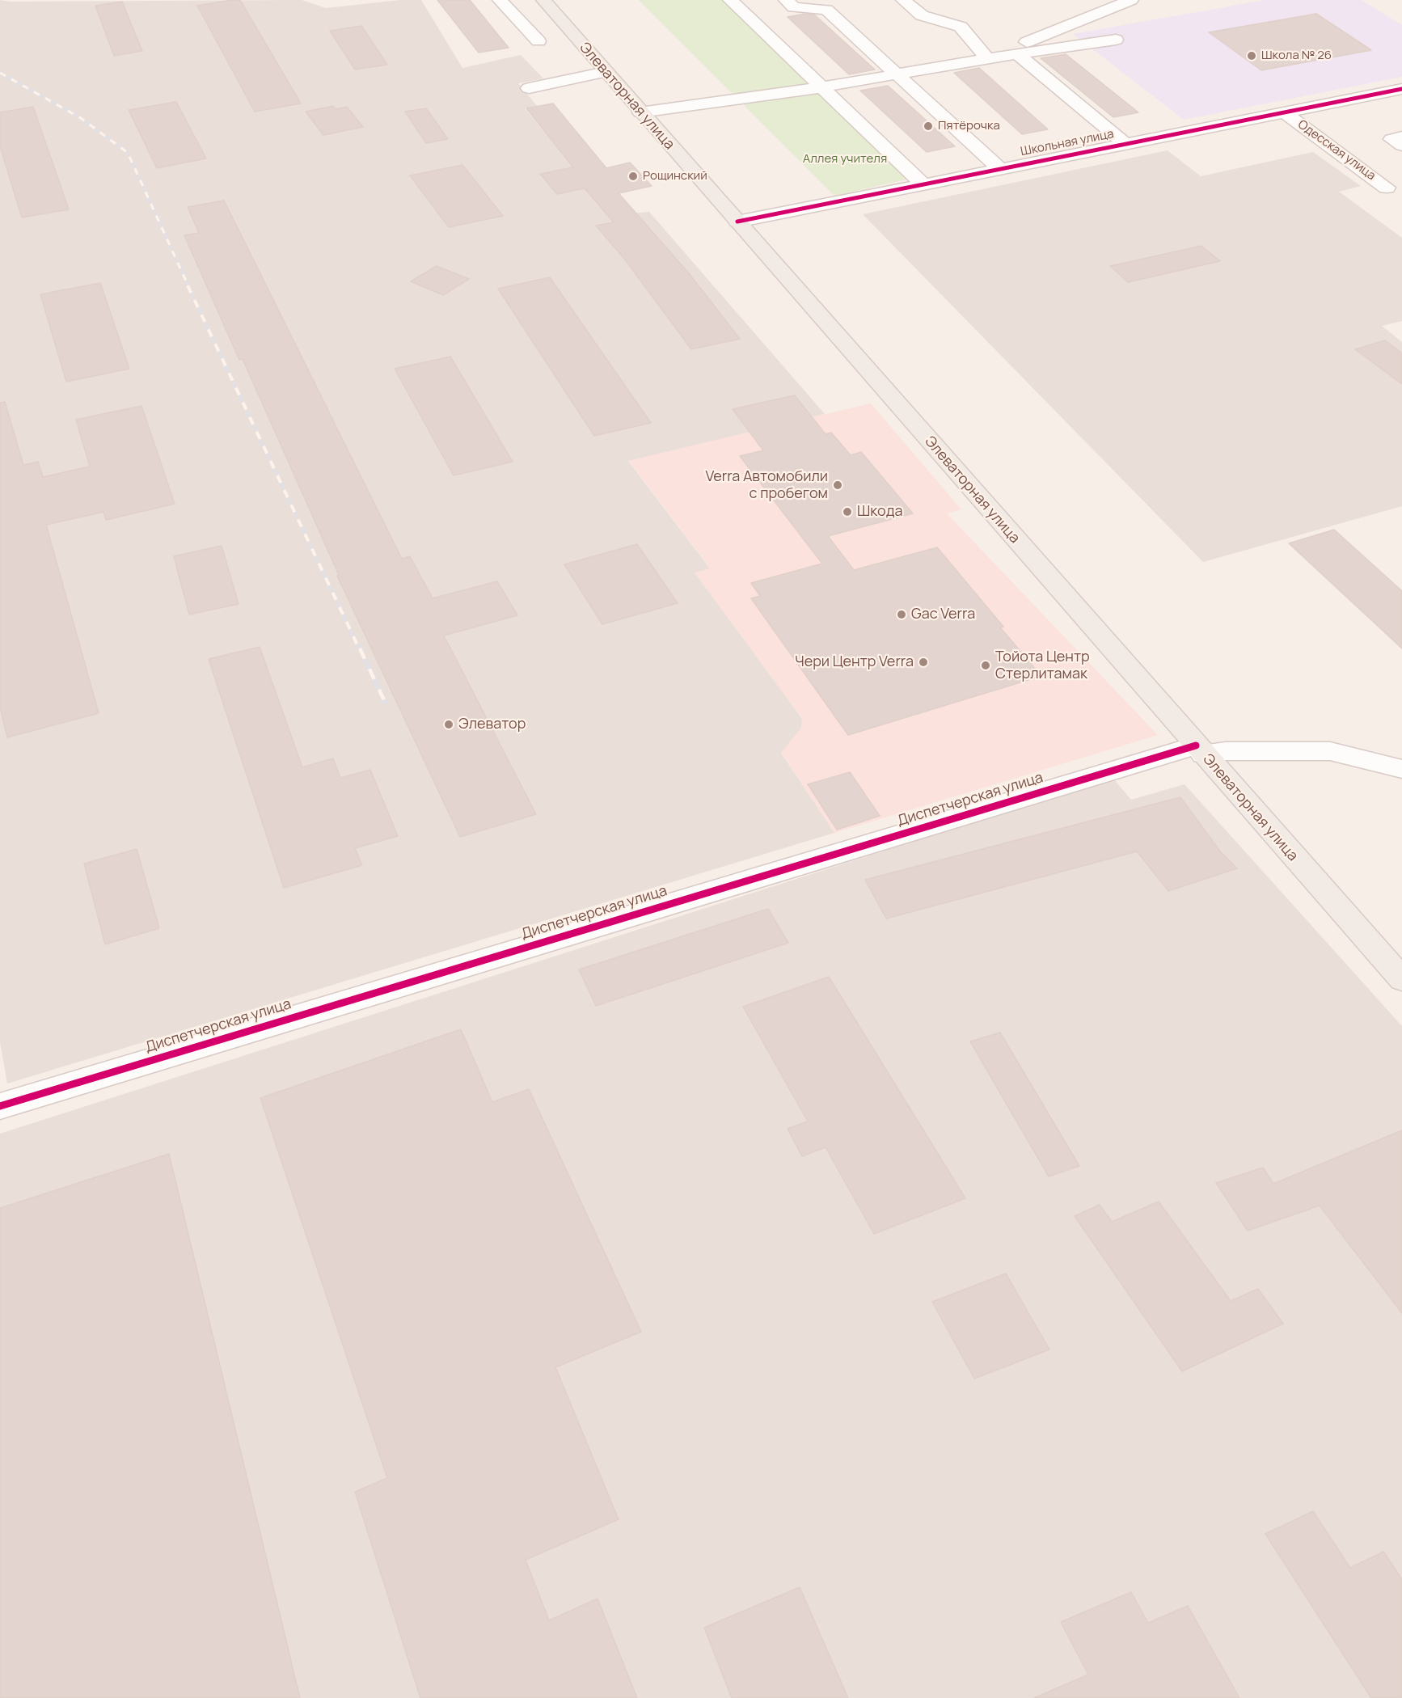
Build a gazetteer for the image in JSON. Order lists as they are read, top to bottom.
{
  "streets": {
    "main road": ["Элеваторная улица"],
    "street": ["Школьная улица", "Одесская улица", "Диспетчерская улица"]
  },
  "crossings": [
    ["Элеваторная улица", "Школьная улица"],
    ["Элеваторная улица", "Диспетчерская улица"],
    ["Школьная улица", "Одесская улица"]
  ],
  "parks": ["Аллея учителя"],
  "places": [
    "Школа № 26",
    "Пятёрочка",
    "Рощинский",
    "Verra Автомобили с пробегом",
    "Шкода",
    "Gac Verra",
    "Чери Центр Verra",
    "Тойота Центр Стерлитамак",
    "Элеватор"
  ]
}
